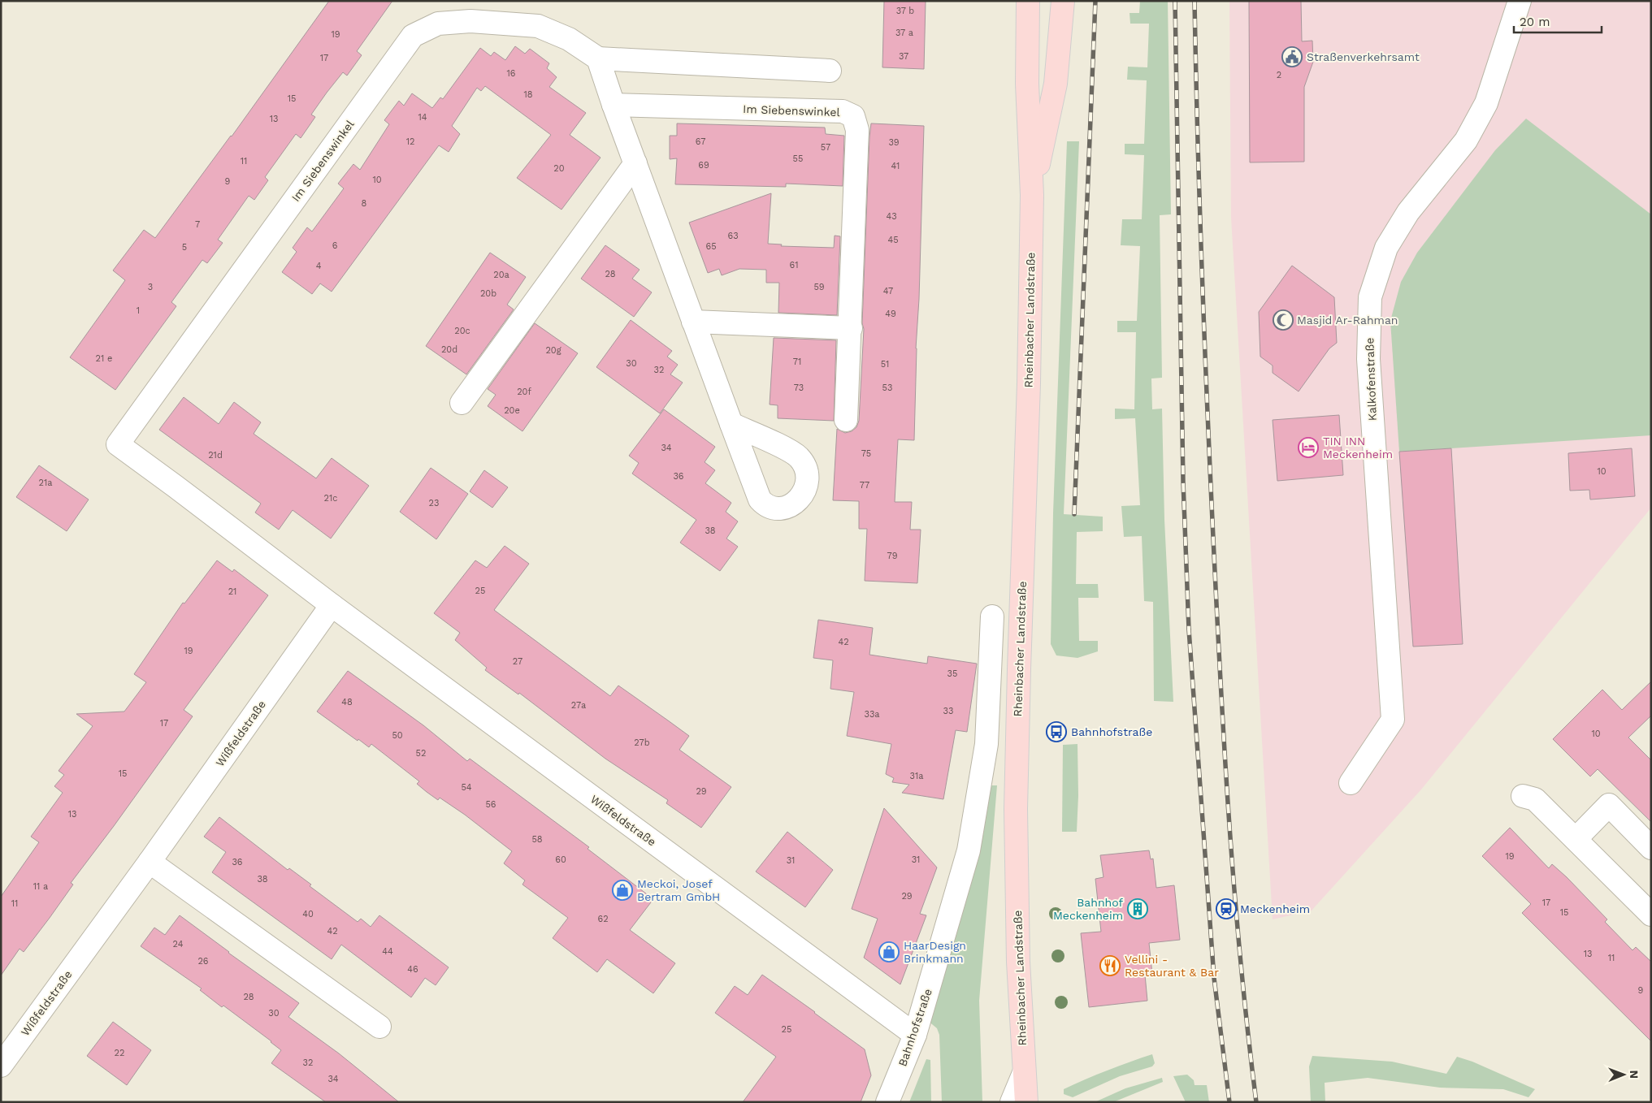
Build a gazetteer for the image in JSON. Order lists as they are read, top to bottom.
{
  "streets": {
    "main road": ["Rheinbacher Landstraße"],
    "street": [
      "Im Siebenswinkel",
      "Kalkofenstraße",
      "Wißfeldstraße",
      "Bahnhofstraße"
    ]
  },
  "crossings": [
    ["Im Siebenswinkel", "Wißfeldstraße"],
    ["Wißfeldstraße", "Bahnhofstraße"]
  ],
  "places": {
    "public building": ["Straßenverkehrsamt"],
    "mosque": ["Masjid Ar-Rahman"],
    "hotel": ["TIN INN Meckenheim"],
    "bus stop": ["Bahnhofstraße"],
    "shop": ["Meckoi, Josef Bertram GmbH", "HaarDesign Brinkmann"],
    "building": ["Bahnhof Meckenheim"],
    "station": ["Meckenheim"],
    "restaurant": ["Vellini - Restaurant & Bar"]
  },
  "house_numbers": [
    "37 b",
    "37 a",
    "19",
    "37",
    "17",
    "16",
    "2",
    "18",
    "15",
    "14",
    "13",
    "12",
    "67",
    "39",
    "57",
    "55",
    "11",
    "69",
    "41",
    "20",
    "10",
    "9",
    "8",
    "43",
    "7",
    "63",
    "45",
    "6",
    "65",
    "5",
    "61",
    "4",
    "28",
    "20a",
    "3",
    "59",
    "47",
    "20b",
    "1",
    "49",
    "20c",
    "20d",
    "20g",
    "21 e",
    "71",
    "30",
    "51",
    "32",
    "73",
    "53",
    "20f",
    "20e",
    "34",
    "75",
    "21d",
    "10",
    "36",
    "21a",
    "77",
    "21c",
    "23",
    "38",
    "79",
    "25",
    "21",
    "42",
    "19",
    "27",
    "35",
    "48",
    "27a",
    "33",
    "33a",
    "17",
    "10",
    "50",
    "27b",
    "52",
    "15",
    "31a",
    "54",
    "29",
    "56",
    "13",
    "58",
    "19",
    "60",
    "31",
    "31",
    "36",
    "38",
    "11 a",
    "29",
    "17",
    "11",
    "15",
    "40",
    "62",
    "42",
    "24",
    "44",
    "13",
    "11",
    "26",
    "46",
    "9",
    "28",
    "30",
    "25",
    "22",
    "32",
    "34"
  ],
  "scale_bar": "20 m",
  "north": "right"
}
